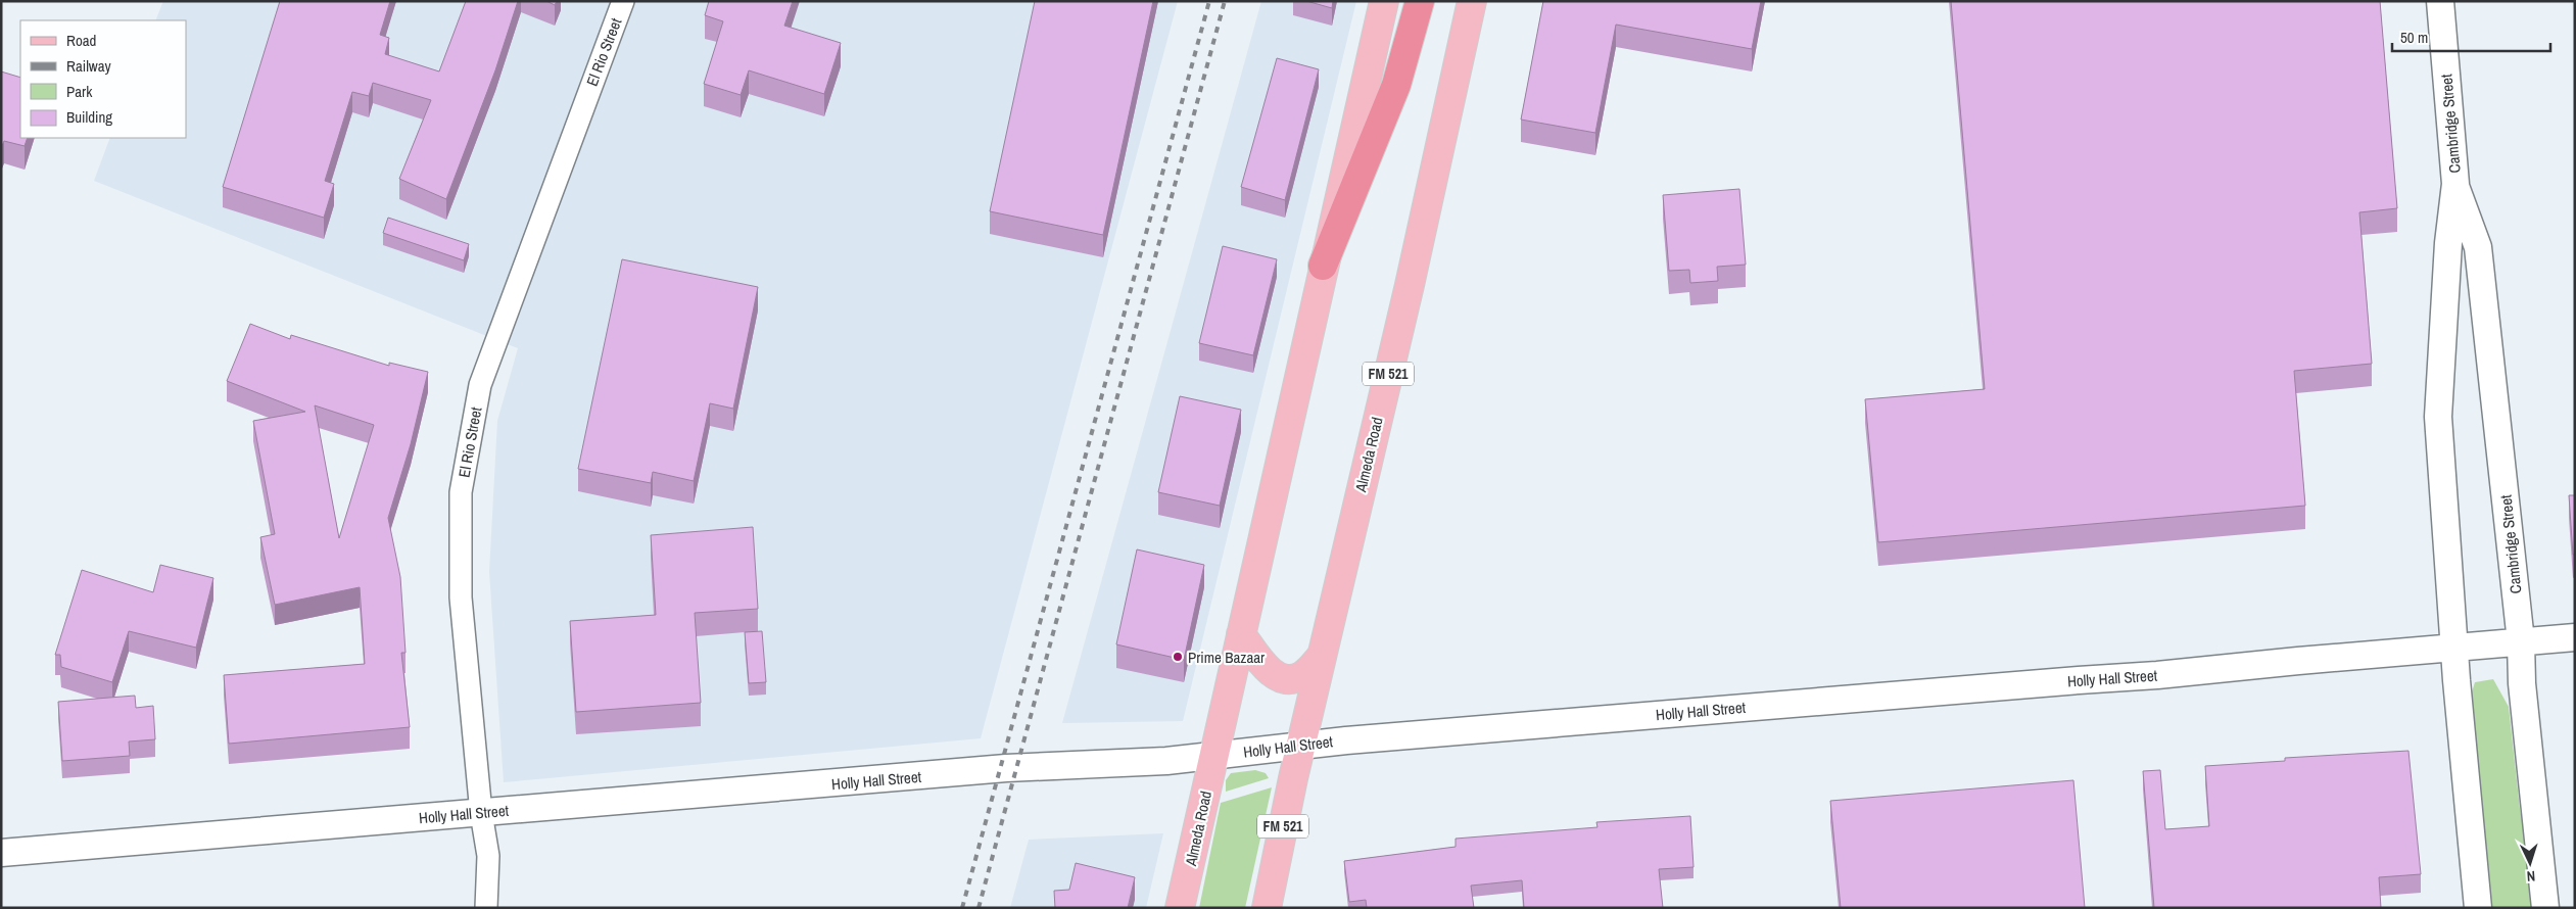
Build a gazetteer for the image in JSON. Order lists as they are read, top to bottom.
{
  "streets": {
    "main road": ["FM 521", "Almeda Road"],
    "street": ["El Rio Street", "Cambridge Street", "Holly Hall Street"]
  },
  "crossings": [
    ["El Rio Street", "Holly Hall Street"],
    ["Cambridge Street", "Holly Hall Street"],
    ["Almeda Road", "Holly Hall Street"]
  ],
  "places": ["Prime Bazaar"],
  "legend": [
    "Road",
    "Railway",
    "Park",
    "Building"
  ],
  "scale_bar": "50 m",
  "north": "bottom"
}
